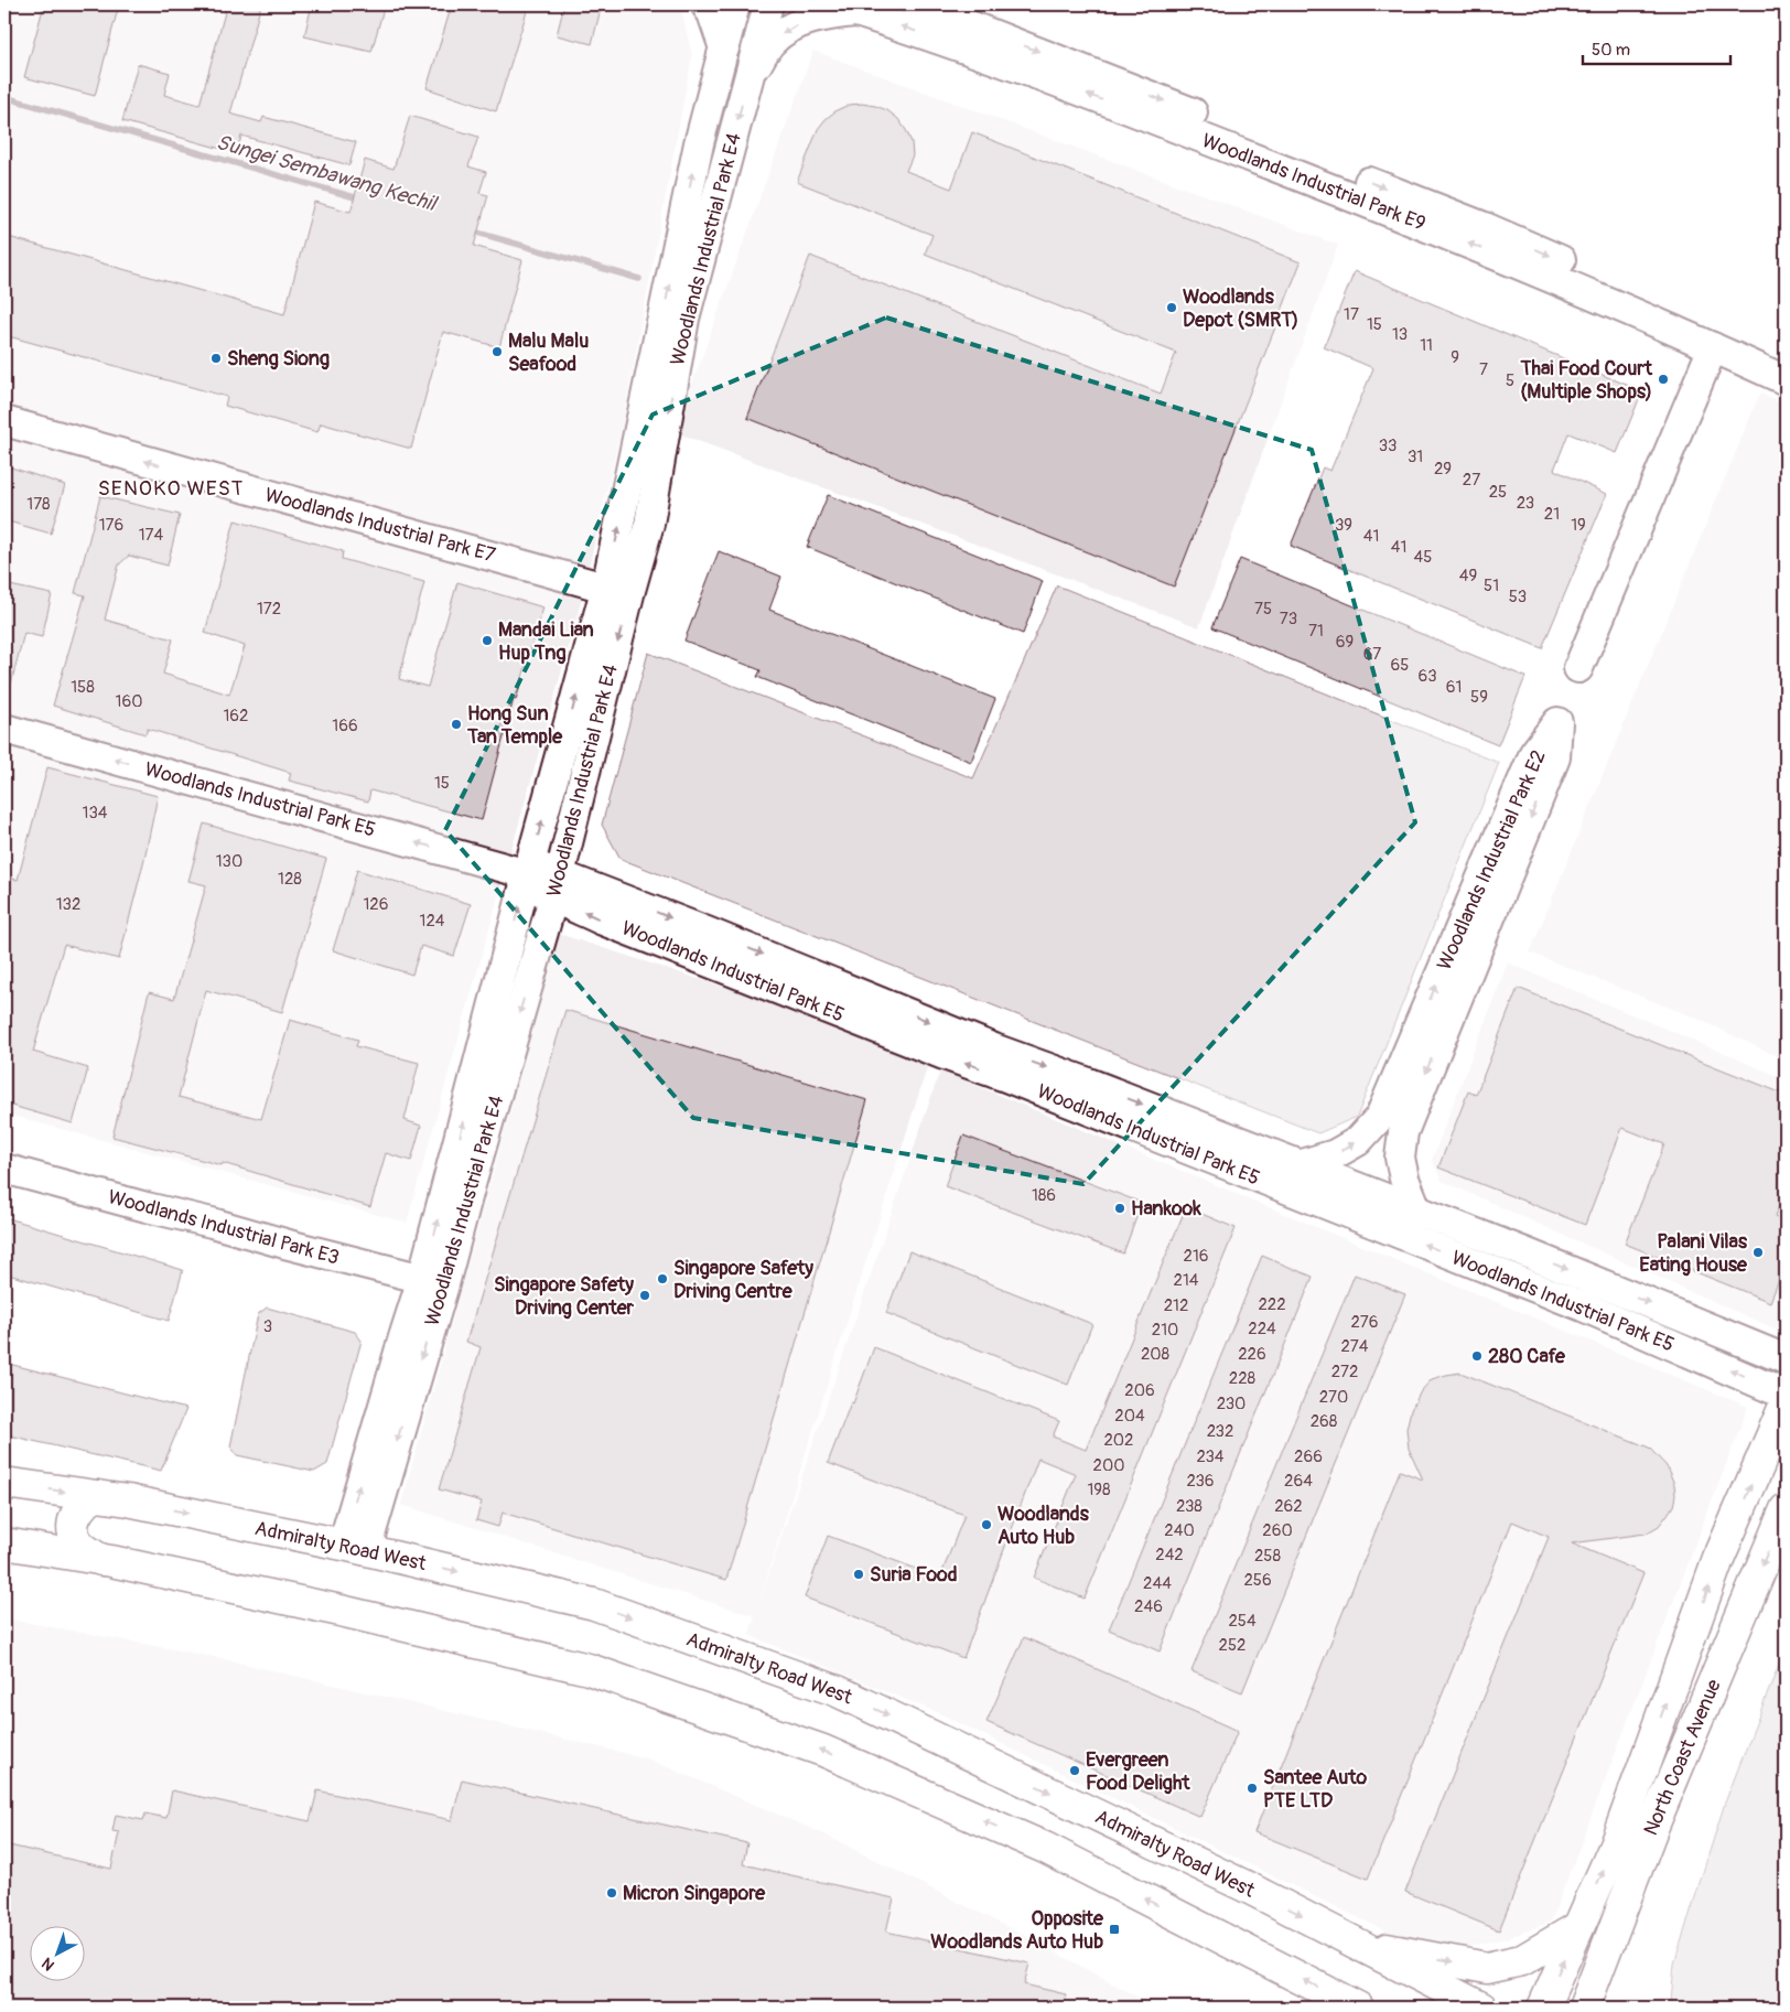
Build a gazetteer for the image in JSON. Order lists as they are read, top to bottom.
{
  "streets": {
    "main road": ["Admiralty Road West", "North Coast Avenue"],
    "street": [
      "Woodlands Industrial Park E9",
      "Woodlands Industrial Park E4",
      "Woodlands Industrial Park E7",
      "Woodlands Industrial Park E5",
      "Woodlands Industrial Park E2",
      "Woodlands Industrial Park E3"
    ]
  },
  "crossings": [
    ["Woodlands Industrial Park E4", "Woodlands Industrial Park E7"],
    ["Woodlands Industrial Park E4", "Woodlands Industrial Park E5"],
    ["Woodlands Industrial Park E4", "Woodlands Industrial Park E3"],
    ["Woodlands Industrial Park E4", "Admiralty Road West"],
    ["Woodlands Industrial Park E5", "Woodlands Industrial Park E2"]
  ],
  "one_way": ["Woodlands Industrial Park E7"],
  "districts": ["SENOKO WEST"],
  "water": ["Sungei Sembawang Kechil"],
  "places": {
    "other": [
      "Woodlands Depot (SMRT)",
      "Malu Malu Seafood",
      "Sheng Siong",
      "Thai Food Court (Multiple Shops)",
      "Mandai Lian Hup Tng",
      "Hong Sun Tan Temple",
      "Hankook",
      "Palani Vilas Eating House",
      "Singapore Safety Driving Centre",
      "Singapore Safety Driving Center",
      "280 Cafe",
      "Woodlands Auto Hub",
      "Suria Food",
      "Evergreen Food Delight",
      "Santee Auto PTE LTD",
      "Micron Singapore"
    ],
    "transit": ["Opposite Woodlands Auto Hub"]
  },
  "house_numbers": [
    "17",
    "15",
    "13",
    "11",
    "9",
    "7",
    "5",
    "33",
    "31",
    "29",
    "27",
    "25",
    "23",
    "178",
    "21",
    "176",
    "39",
    "19",
    "174",
    "41",
    "41",
    "45",
    "49",
    "51",
    "53",
    "172",
    "75",
    "73",
    "71",
    "69",
    "67",
    "65",
    "63",
    "158",
    "61",
    "59",
    "160",
    "162",
    "166",
    "15",
    "134",
    "130",
    "128",
    "132",
    "126",
    "124",
    "186",
    "216",
    "214",
    "222",
    "212",
    "276",
    "3",
    "224",
    "210",
    "274",
    "208",
    "226",
    "272",
    "228",
    "206",
    "270",
    "230",
    "204",
    "268",
    "232",
    "202",
    "234",
    "266",
    "200",
    "236",
    "264",
    "198",
    "238",
    "262",
    "240",
    "260",
    "242",
    "258",
    "256",
    "244",
    "246",
    "254",
    "252"
  ],
  "scale_bar": "50 m",
  "north": "bottom left"
}
